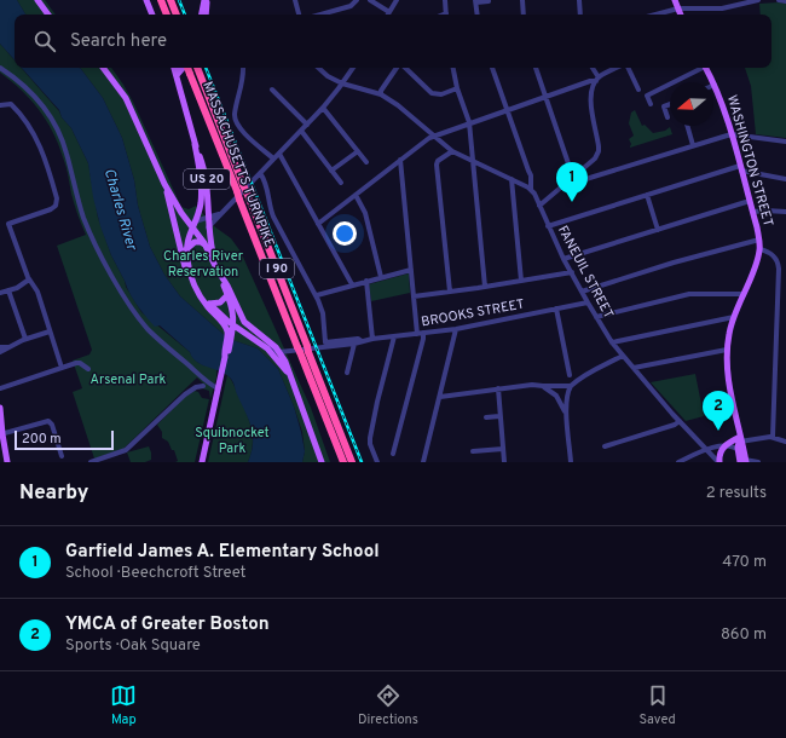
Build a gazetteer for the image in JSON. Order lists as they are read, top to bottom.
{
  "streets": {
    "highway": ["MASSACHUSETTS TURNPIKE", "I 90"],
    "main road": ["WASHINGTON STREET", "US 20"],
    "street": ["FANEUIL STREET", "BROOKS STREET"]
  },
  "crossings": [
    ["FANEUIL STREET", "BROOKS STREET"]
  ],
  "water": ["Charles River"],
  "parks": ["Charles River Reservation", "Arsenal Park", "Squibnocket Park"],
  "scale_bar": "200 m",
  "north": "left",
  "page": {
    "search": "Search here",
    "pins": ["1", "2"],
    "scale": "200 m",
    "heading": ["Nearby", "2 results"],
    "list": [
      {
        "mark": "1",
        "name": "Garfield James A. Elementary School",
        "note": "School · Beechcroft Street",
        "value": "470 m"
      },
      {
        "mark": "2",
        "name": "YMCA of Greater Boston",
        "note": "Sports · Oak Square",
        "value": "860 m"
      }
    ],
    "nav": ["Map", "Directions", "Saved"]
  }
}
